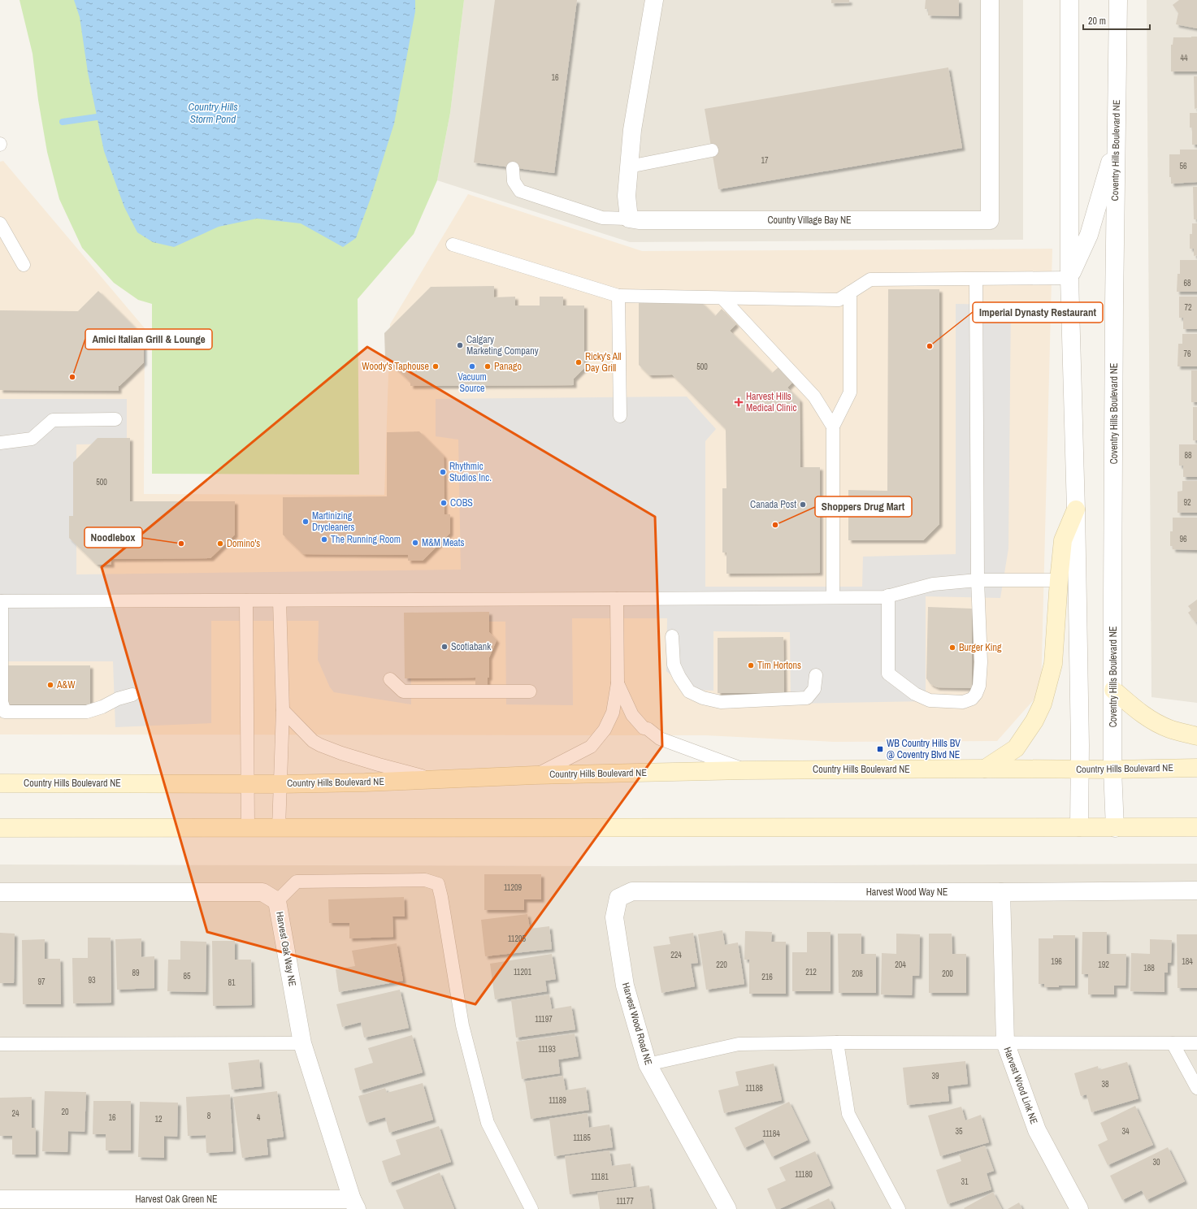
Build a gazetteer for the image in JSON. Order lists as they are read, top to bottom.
{
  "streets": {
    "main road": ["Country Hills Boulevard NE"],
    "street": [
      "Coventry Hills Boulevard NE",
      "Country Village Bay NE",
      "Harvest Wood Way NE",
      "Harvest Oak Way NE",
      "Harvest Wood Road NE",
      "Harvest Wood Link NE",
      "Harvest Oak Green NE"
    ]
  },
  "crossings": [
    ["Coventry Hills Boulevard NE", "Country Hills Boulevard NE"],
    ["Harvest Wood Way NE", "Harvest Wood Road NE"],
    ["Harvest Wood Way NE", "Harvest Wood Link NE"],
    ["Harvest Oak Way NE", "Harvest Oak Green NE"]
  ],
  "water": ["Country Hills Storm Pond"],
  "places": {
    "other": [
      "Calgary Marketing Company",
      "Imperial Dynasty Restaurant",
      "Ricky's All Day Grill",
      "Woody's Taphouse",
      "Vacuum Source",
      "Panago",
      "Amici Italian Grill & Lounge",
      "Rhythmic Studios Inc.",
      "COBS",
      "Canada Post",
      "Martinizing Drycleaners",
      "Shoppers Drug Mart",
      "The Running Room",
      "M&M Meats",
      "Noodlebox",
      "Domino's",
      "Scotiabank",
      "Burger King",
      "Tim Hortons",
      "A&W"
    ],
    "health": ["Harvest Hills Medical Clinic"],
    "transit": ["WB Country Hills BV @ Coventry Blvd NE"]
  },
  "house_numbers": [
    "44",
    "16",
    "17",
    "56",
    "68",
    "72",
    "76",
    "500",
    "88",
    "500",
    "92",
    "96",
    "11209",
    "11205",
    "224",
    "196",
    "184",
    "220",
    "204",
    "192",
    "188",
    "11201",
    "212",
    "89",
    "208",
    "200",
    "85",
    "216",
    "93",
    "97",
    "81",
    "11197",
    "11193",
    "39",
    "38",
    "11188",
    "11189",
    "20",
    "24",
    "8",
    "16",
    "4",
    "12",
    "35",
    "34",
    "11184",
    "11185",
    "30",
    "11180",
    "11181",
    "31",
    "11177"
  ],
  "scale_bar": "20 m"
}
